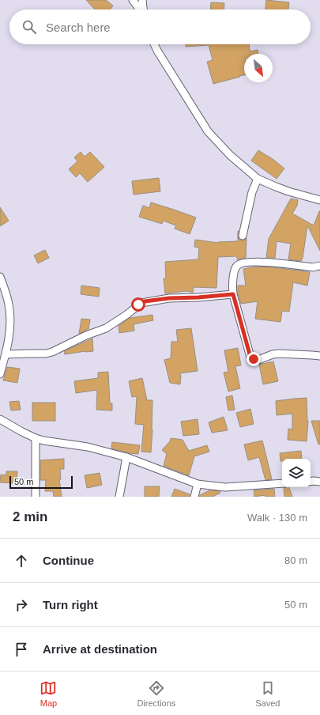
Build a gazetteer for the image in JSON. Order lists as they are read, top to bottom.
{
  "scale_bar": "50 m",
  "north": "bottom right",
  "page": {
    "search": "Search here",
    "scale": "50 m",
    "heading": ["2 min", "Walk · 130 m"],
    "list": [
      ["Continue", "80 m"],
      ["Turn right", "50 m"],
      "Arrive at destination"
    ],
    "nav": ["Map", "Directions", "Saved"]
  }
}
